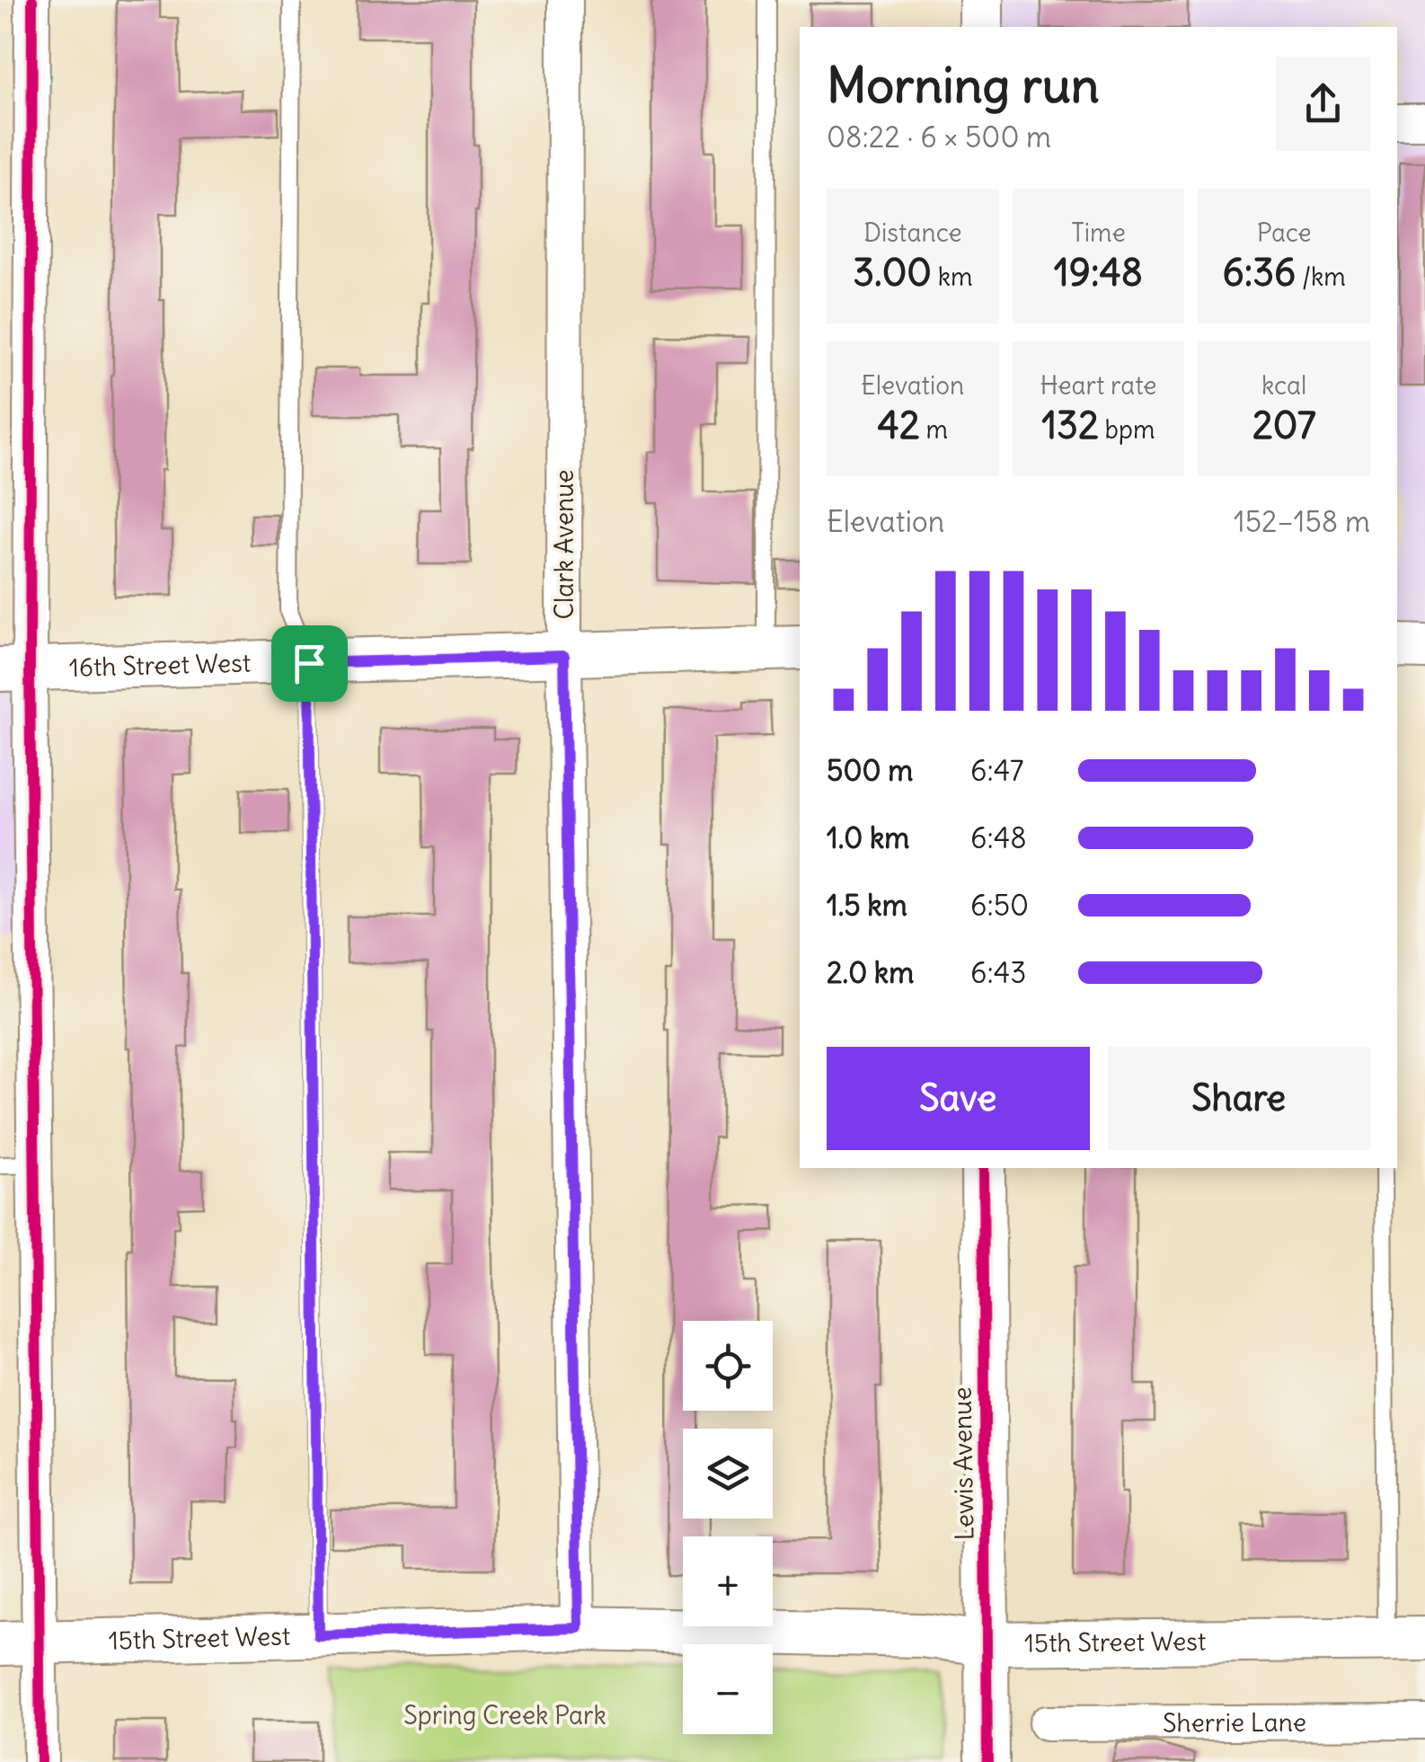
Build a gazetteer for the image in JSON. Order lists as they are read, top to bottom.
{
  "streets": {
    "street": [
      "Clark Avenue",
      "16th Street West",
      "Lewis Avenue",
      "15th Street West",
      "Sherrie Lane"
    ]
  },
  "crossings": [
    ["Clark Avenue", "16th Street West"],
    ["Clark Avenue", "15th Street West"],
    ["Lewis Avenue", "15th Street West"]
  ],
  "parks": ["Spring Creek Park"],
  "page": {
    "heading": ["Morning run", "08:22 · 6 × 500 m"],
    "stats": [
      ["Distance", "3.00 km"],
      ["Time", "19:48"],
      ["Pace", "6:36 /km"],
      ["Elevation", "42 m"],
      ["Heart rate", "132 bpm"],
      ["kcal", "207"]
    ],
    "chart": ["Elevation", "152–158 m"],
    "list": [
      {
        "name": "500 m",
        "note": "6:47"
      },
      {
        "name": "1.0 km",
        "note": "6:48"
      },
      {
        "name": "1.5 km",
        "note": "6:50"
      },
      {
        "name": "2.0 km",
        "note": "6:43"
      }
    ],
    "buttons": ["Save", "Share"],
    "map_buttons": ["+", "−"]
  }
}
